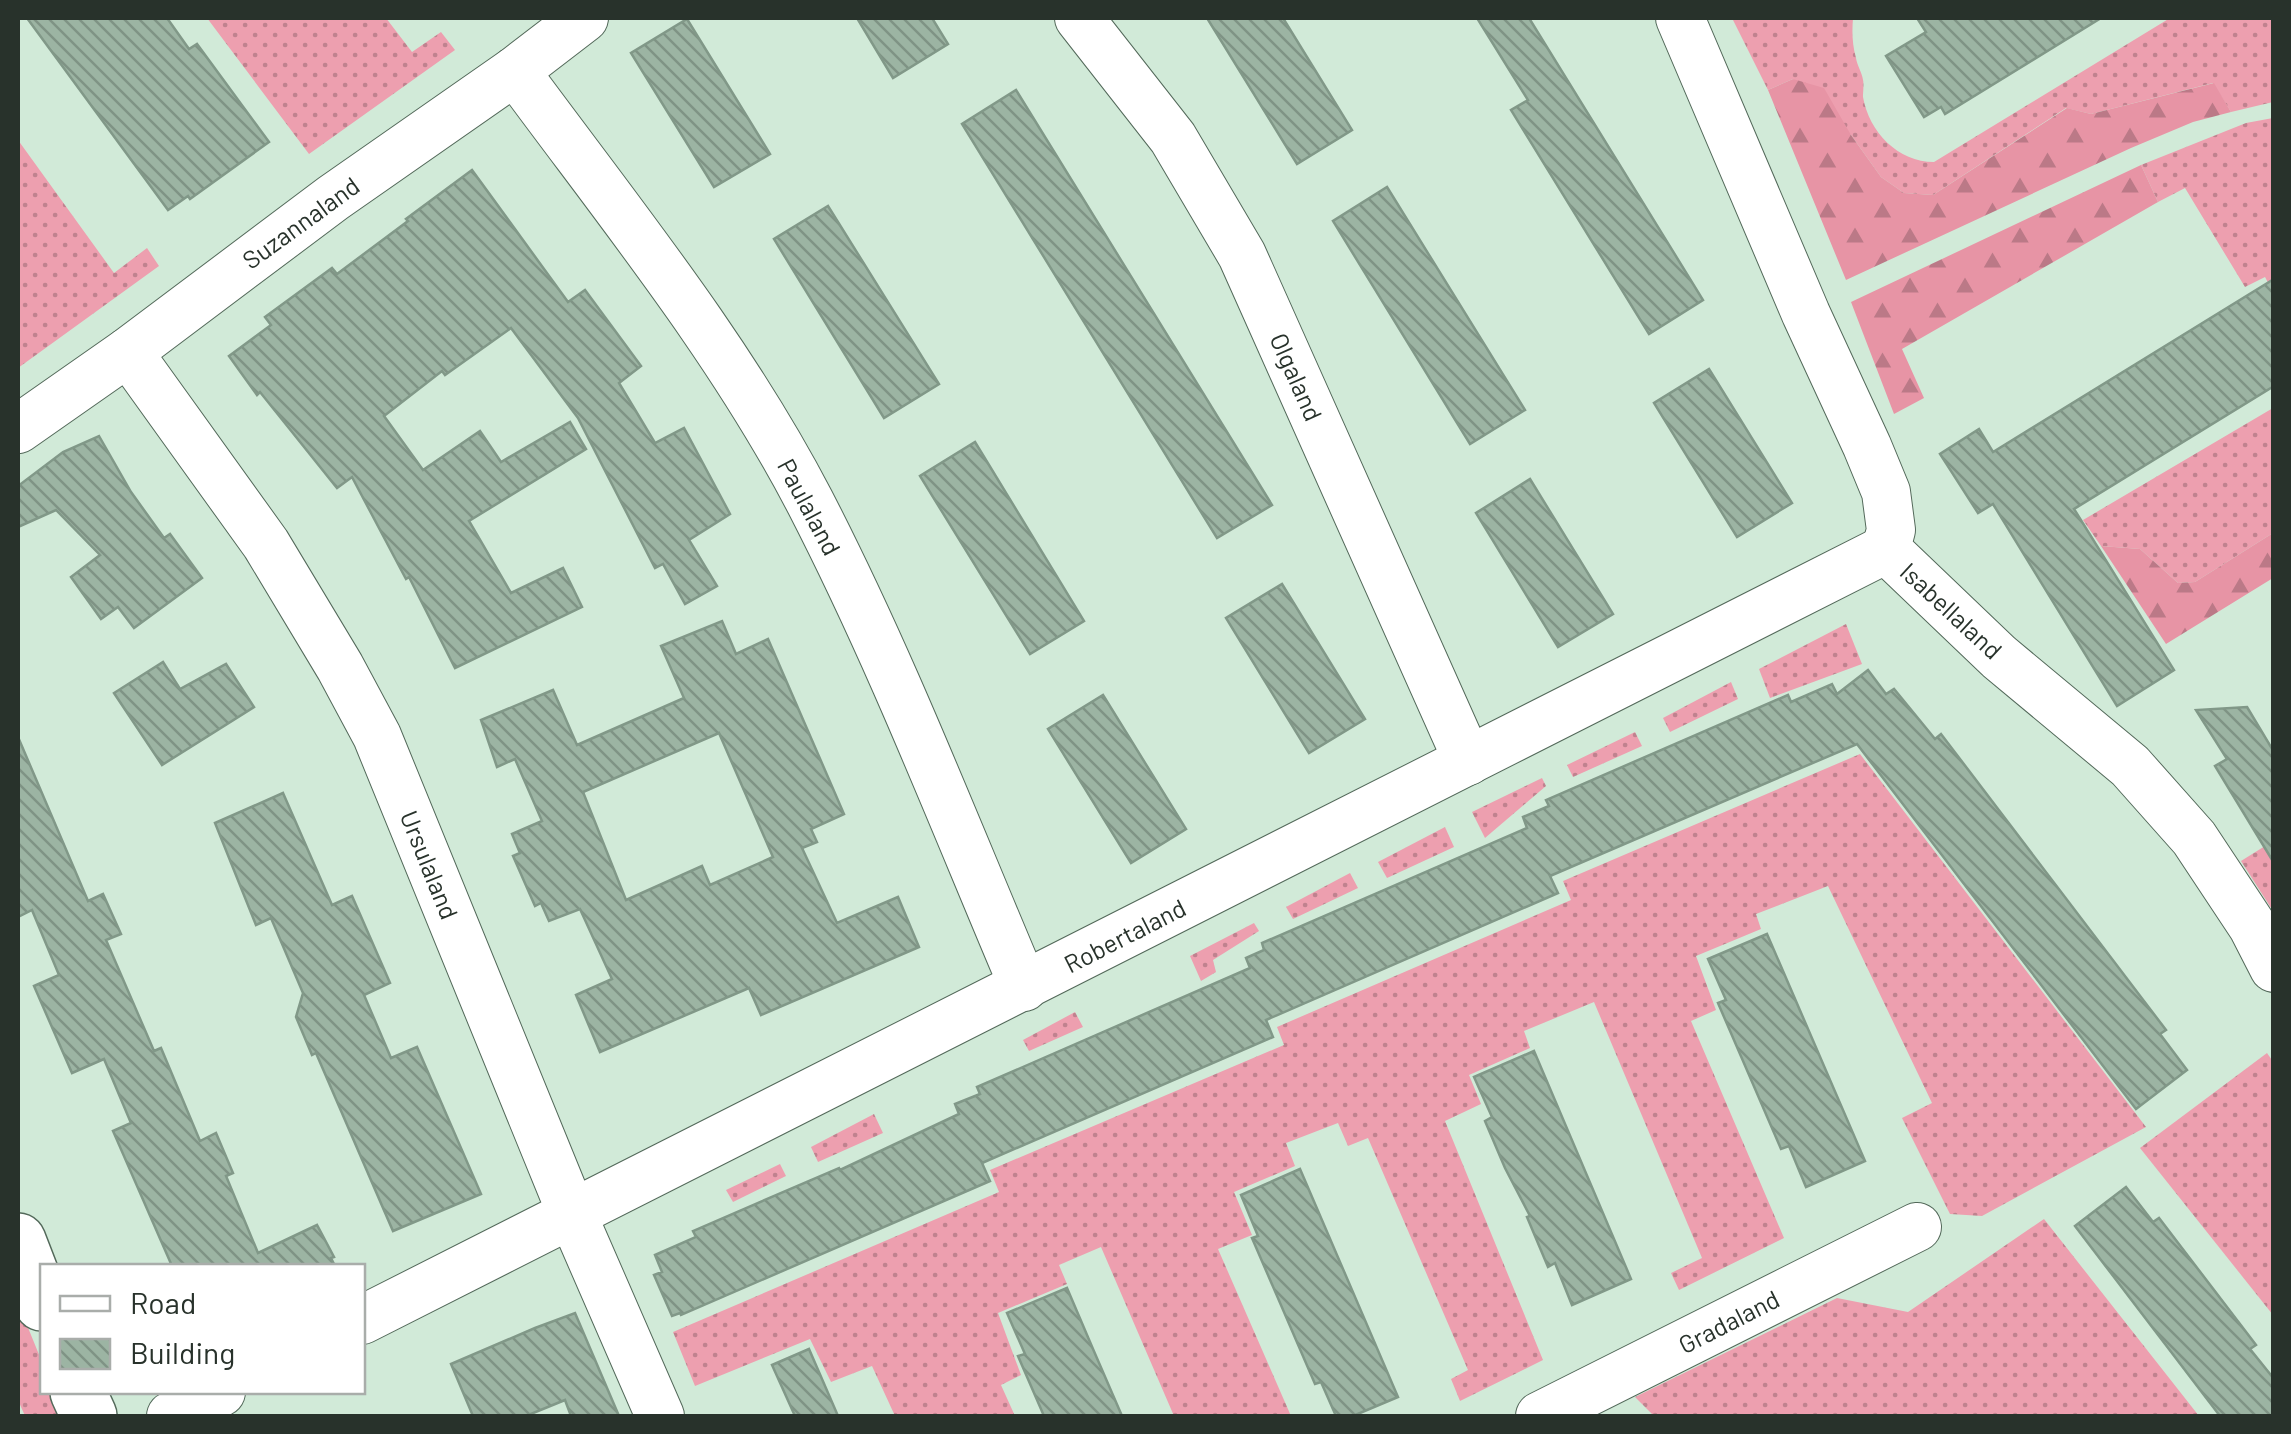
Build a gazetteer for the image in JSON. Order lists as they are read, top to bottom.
{
  "streets": {
    "street": [
      "Suzannaland",
      "Olgaland",
      "Paulaland",
      "Isabellaland",
      "Ursulaland",
      "Robertaland",
      "Gradaland"
    ]
  },
  "crossings": [
    ["Suzannaland", "Paulaland"],
    ["Suzannaland", "Ursulaland"],
    ["Olgaland", "Robertaland"],
    ["Paulaland", "Robertaland"],
    ["Isabellaland", "Robertaland"],
    ["Ursulaland", "Robertaland"]
  ],
  "legend": ["Road", "Building"]
}
